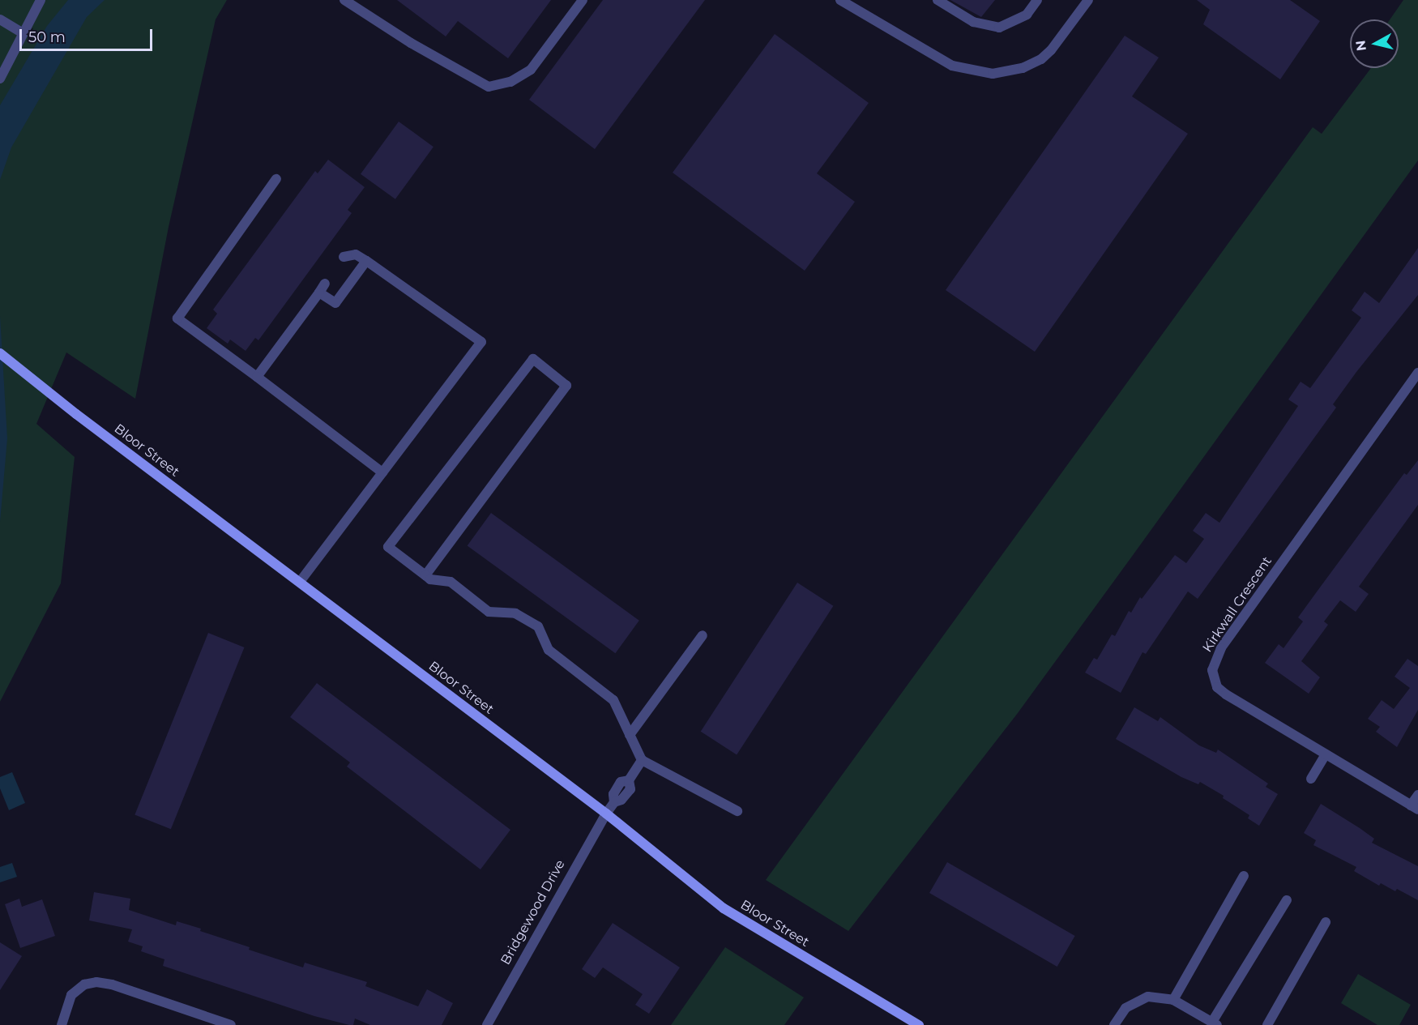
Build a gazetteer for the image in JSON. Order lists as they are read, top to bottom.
{
  "streets": {
    "main road": ["Bloor Street"],
    "street": ["Kirkwall Crescent", "Bridgewood Drive"]
  },
  "crossings": [
    ["Bloor Street", "Bridgewood Drive"]
  ],
  "scale_bar": "50 m",
  "north": "left"
}
